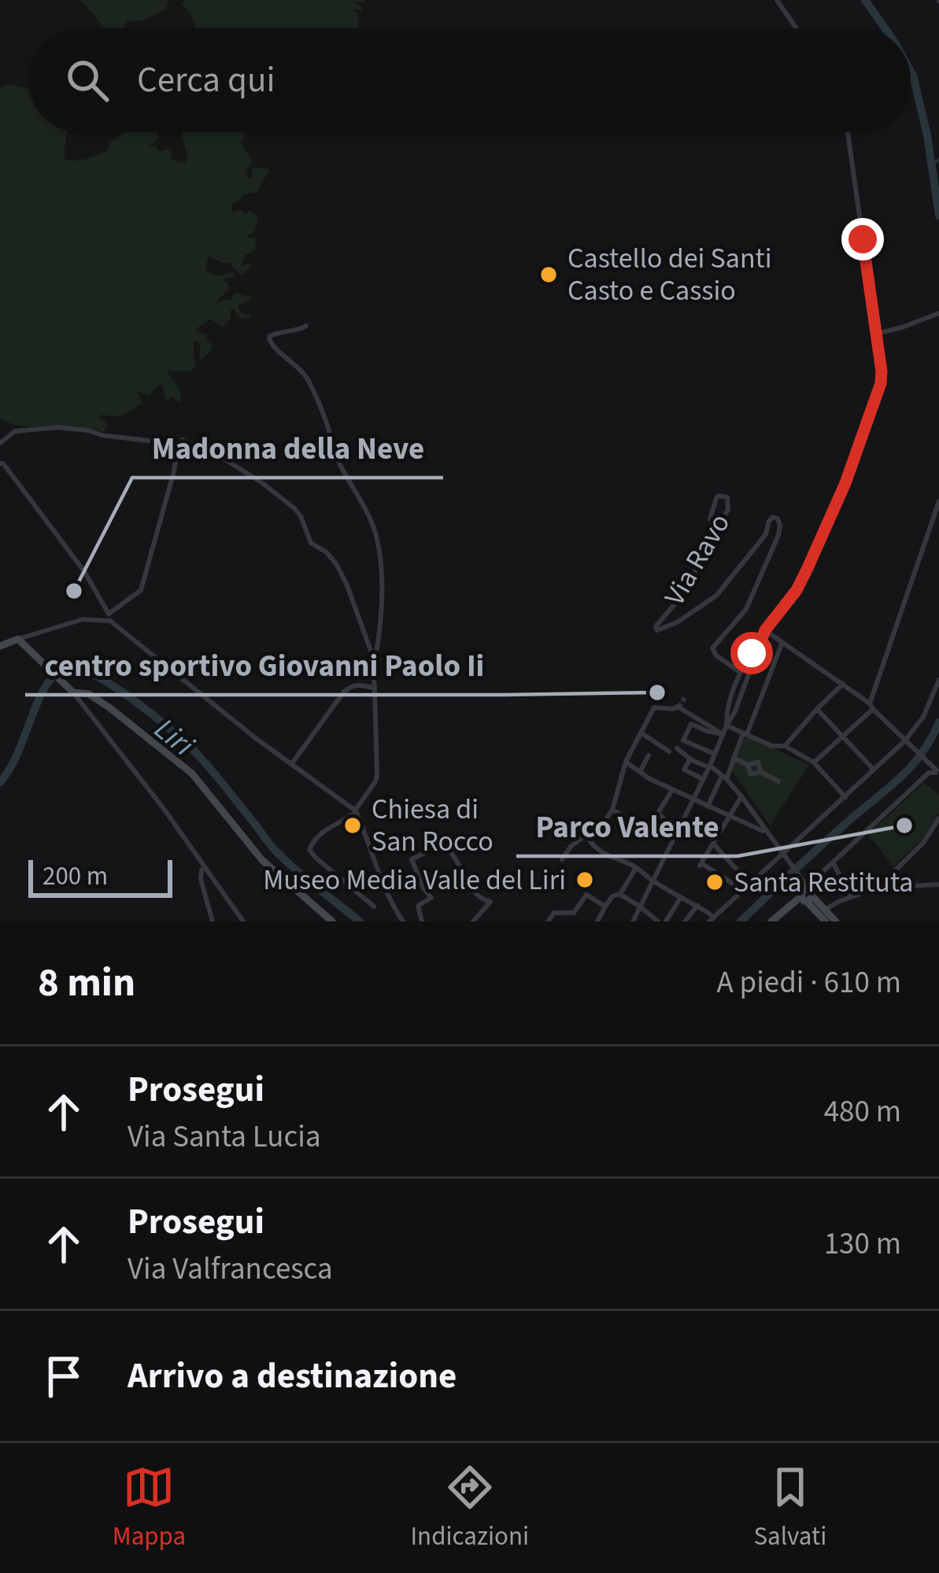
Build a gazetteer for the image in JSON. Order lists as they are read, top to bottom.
{
  "streets": {
    "street": ["Via Ravo"]
  },
  "water": ["Liri"],
  "places": [
    "Castello dei Santi Casto e Cassio",
    "Madonna della Neve",
    "centro sportivo Giovanni Paolo Ii",
    "Chiesa di San Rocco",
    "Parco Valente",
    "Museo Media Valle del Liri",
    "Santa Restituta"
  ],
  "scale_bar": "200 m",
  "page": {
    "search": "Cerca qui",
    "scale": "200 m",
    "heading": ["8 min", "A piedi · 610 m"],
    "list": [
      ["Prosegui", "Via Santa Lucia", "480 m"],
      ["Prosegui", "Via Valfrancesca", "130 m"],
      "Arrivo a destinazione"
    ],
    "nav": ["Mappa", "Indicazioni", "Salvati"]
  }
}
